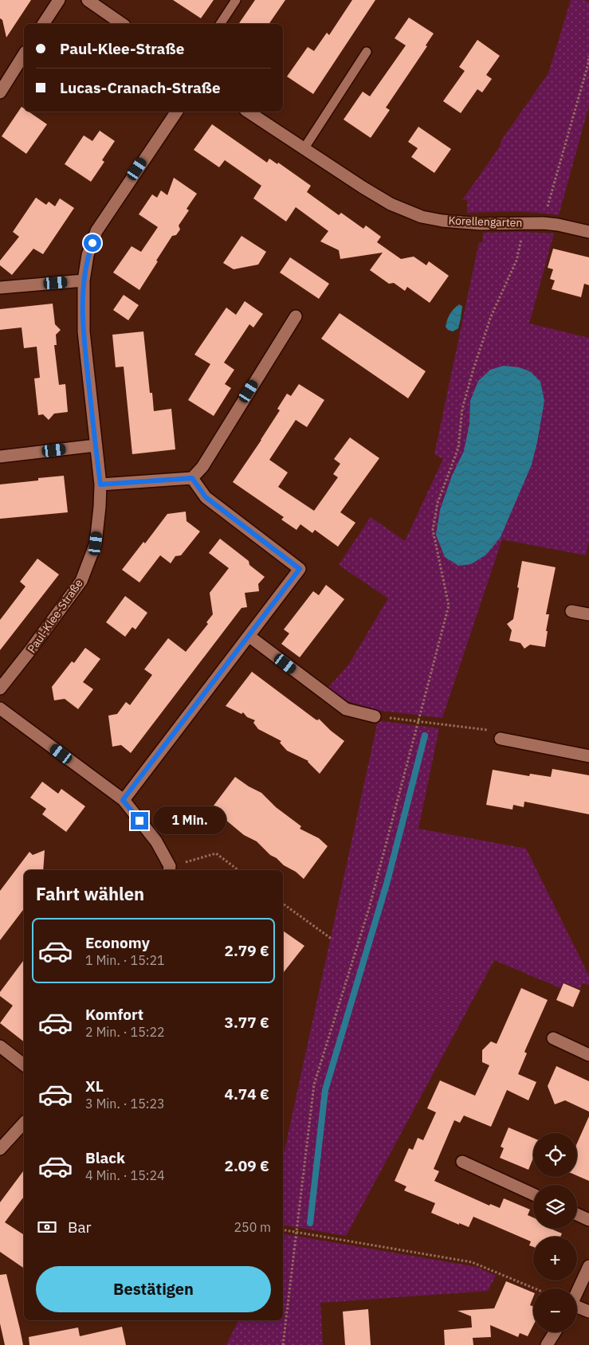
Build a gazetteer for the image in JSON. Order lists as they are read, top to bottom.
{
  "streets": {
    "street": ["Korellengarten", "Paul-Klee-Straße"]
  },
  "page": {
    "banner": ["Paul-Klee-Straße", "Lucas-Cranach-Straße"],
    "bubble": "1 Min.",
    "heading": "Fahrt wählen",
    "list": [
      {
        "name": "Economy",
        "note": "1 Min. · 15:21",
        "value": "2.79 €"
      },
      {
        "name": "Komfort",
        "note": "2 Min. · 15:22",
        "value": "3.77 €"
      },
      {
        "name": "XL",
        "note": "3 Min. · 15:23",
        "value": "4.74 €"
      },
      {
        "name": "Black",
        "note": "4 Min. · 15:24",
        "value": "2.09 €"
      }
    ],
    "map_buttons": ["+", "−"],
    "pay": ["Bar", "250 m"],
    "buttons": "Bestätigen"
  }
}
